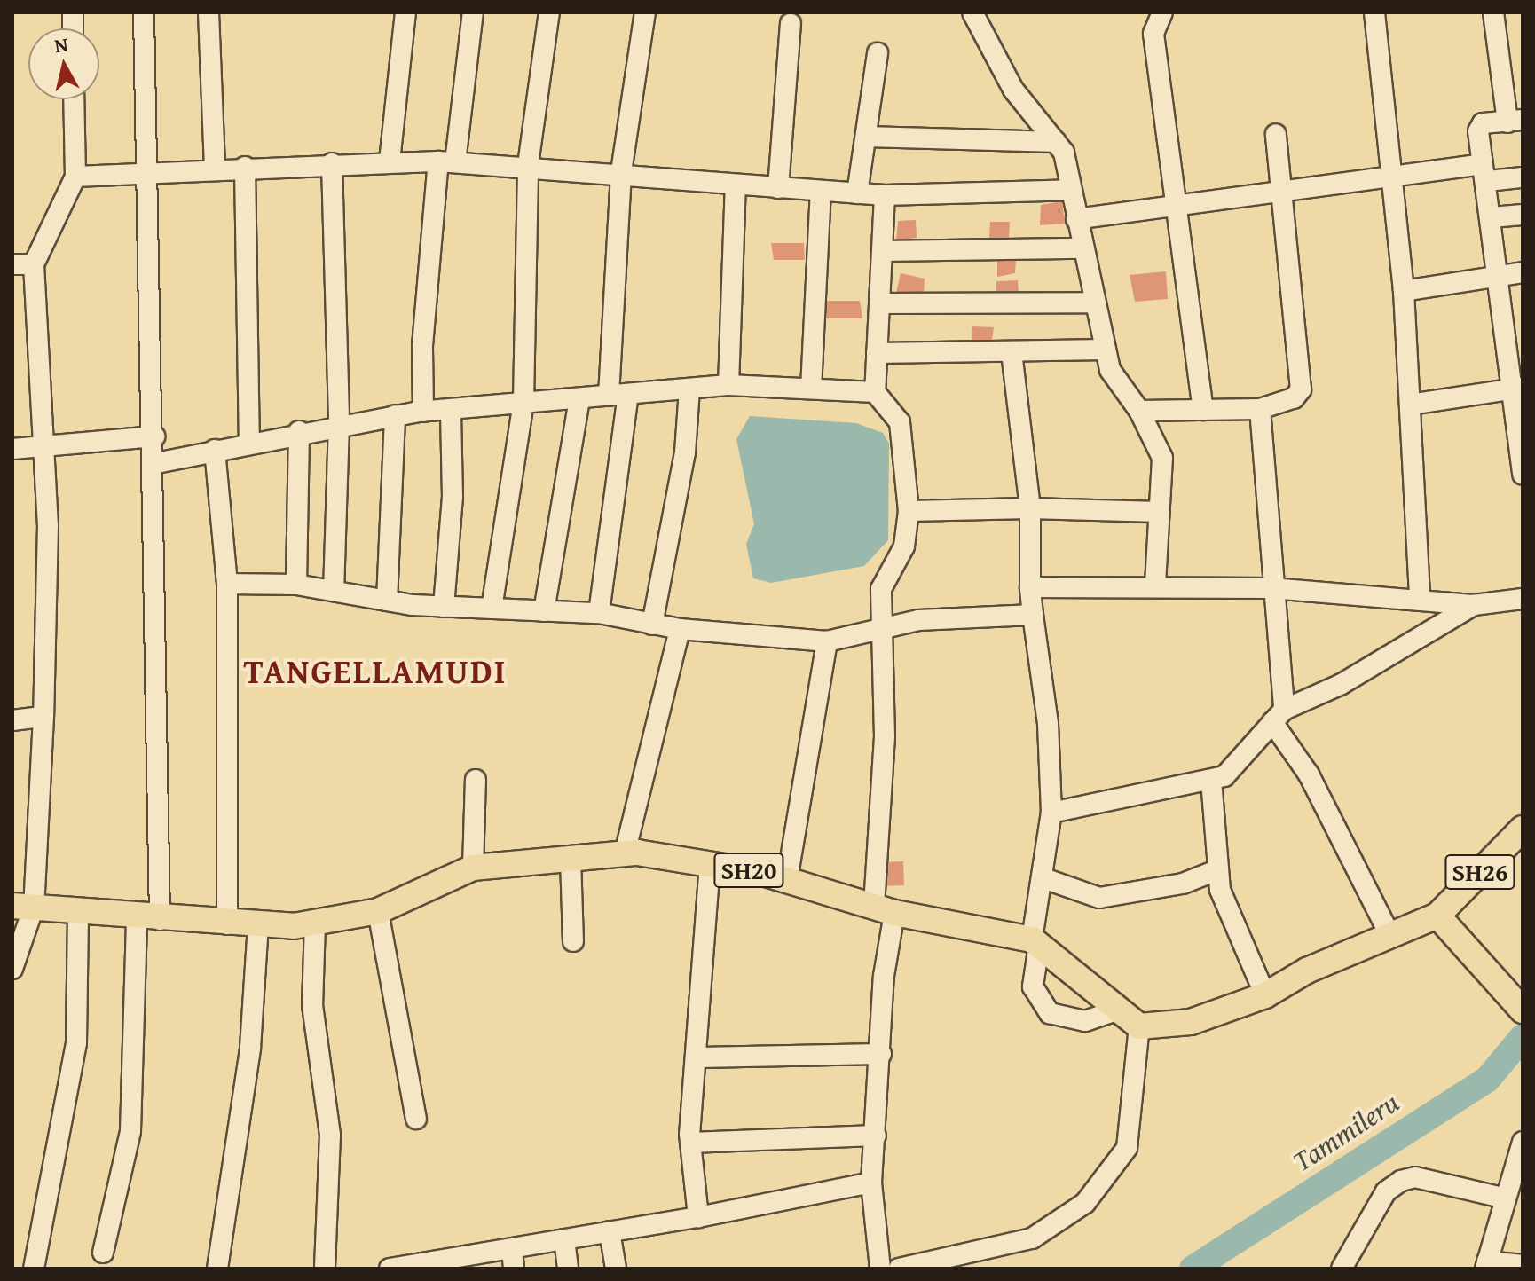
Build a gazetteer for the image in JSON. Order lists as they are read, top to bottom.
{
  "streets": {
    "main road": ["SH20", "SH26"]
  },
  "districts": ["TANGELLAMUDI"],
  "water": ["Tammileru"],
  "north": "top"
}
